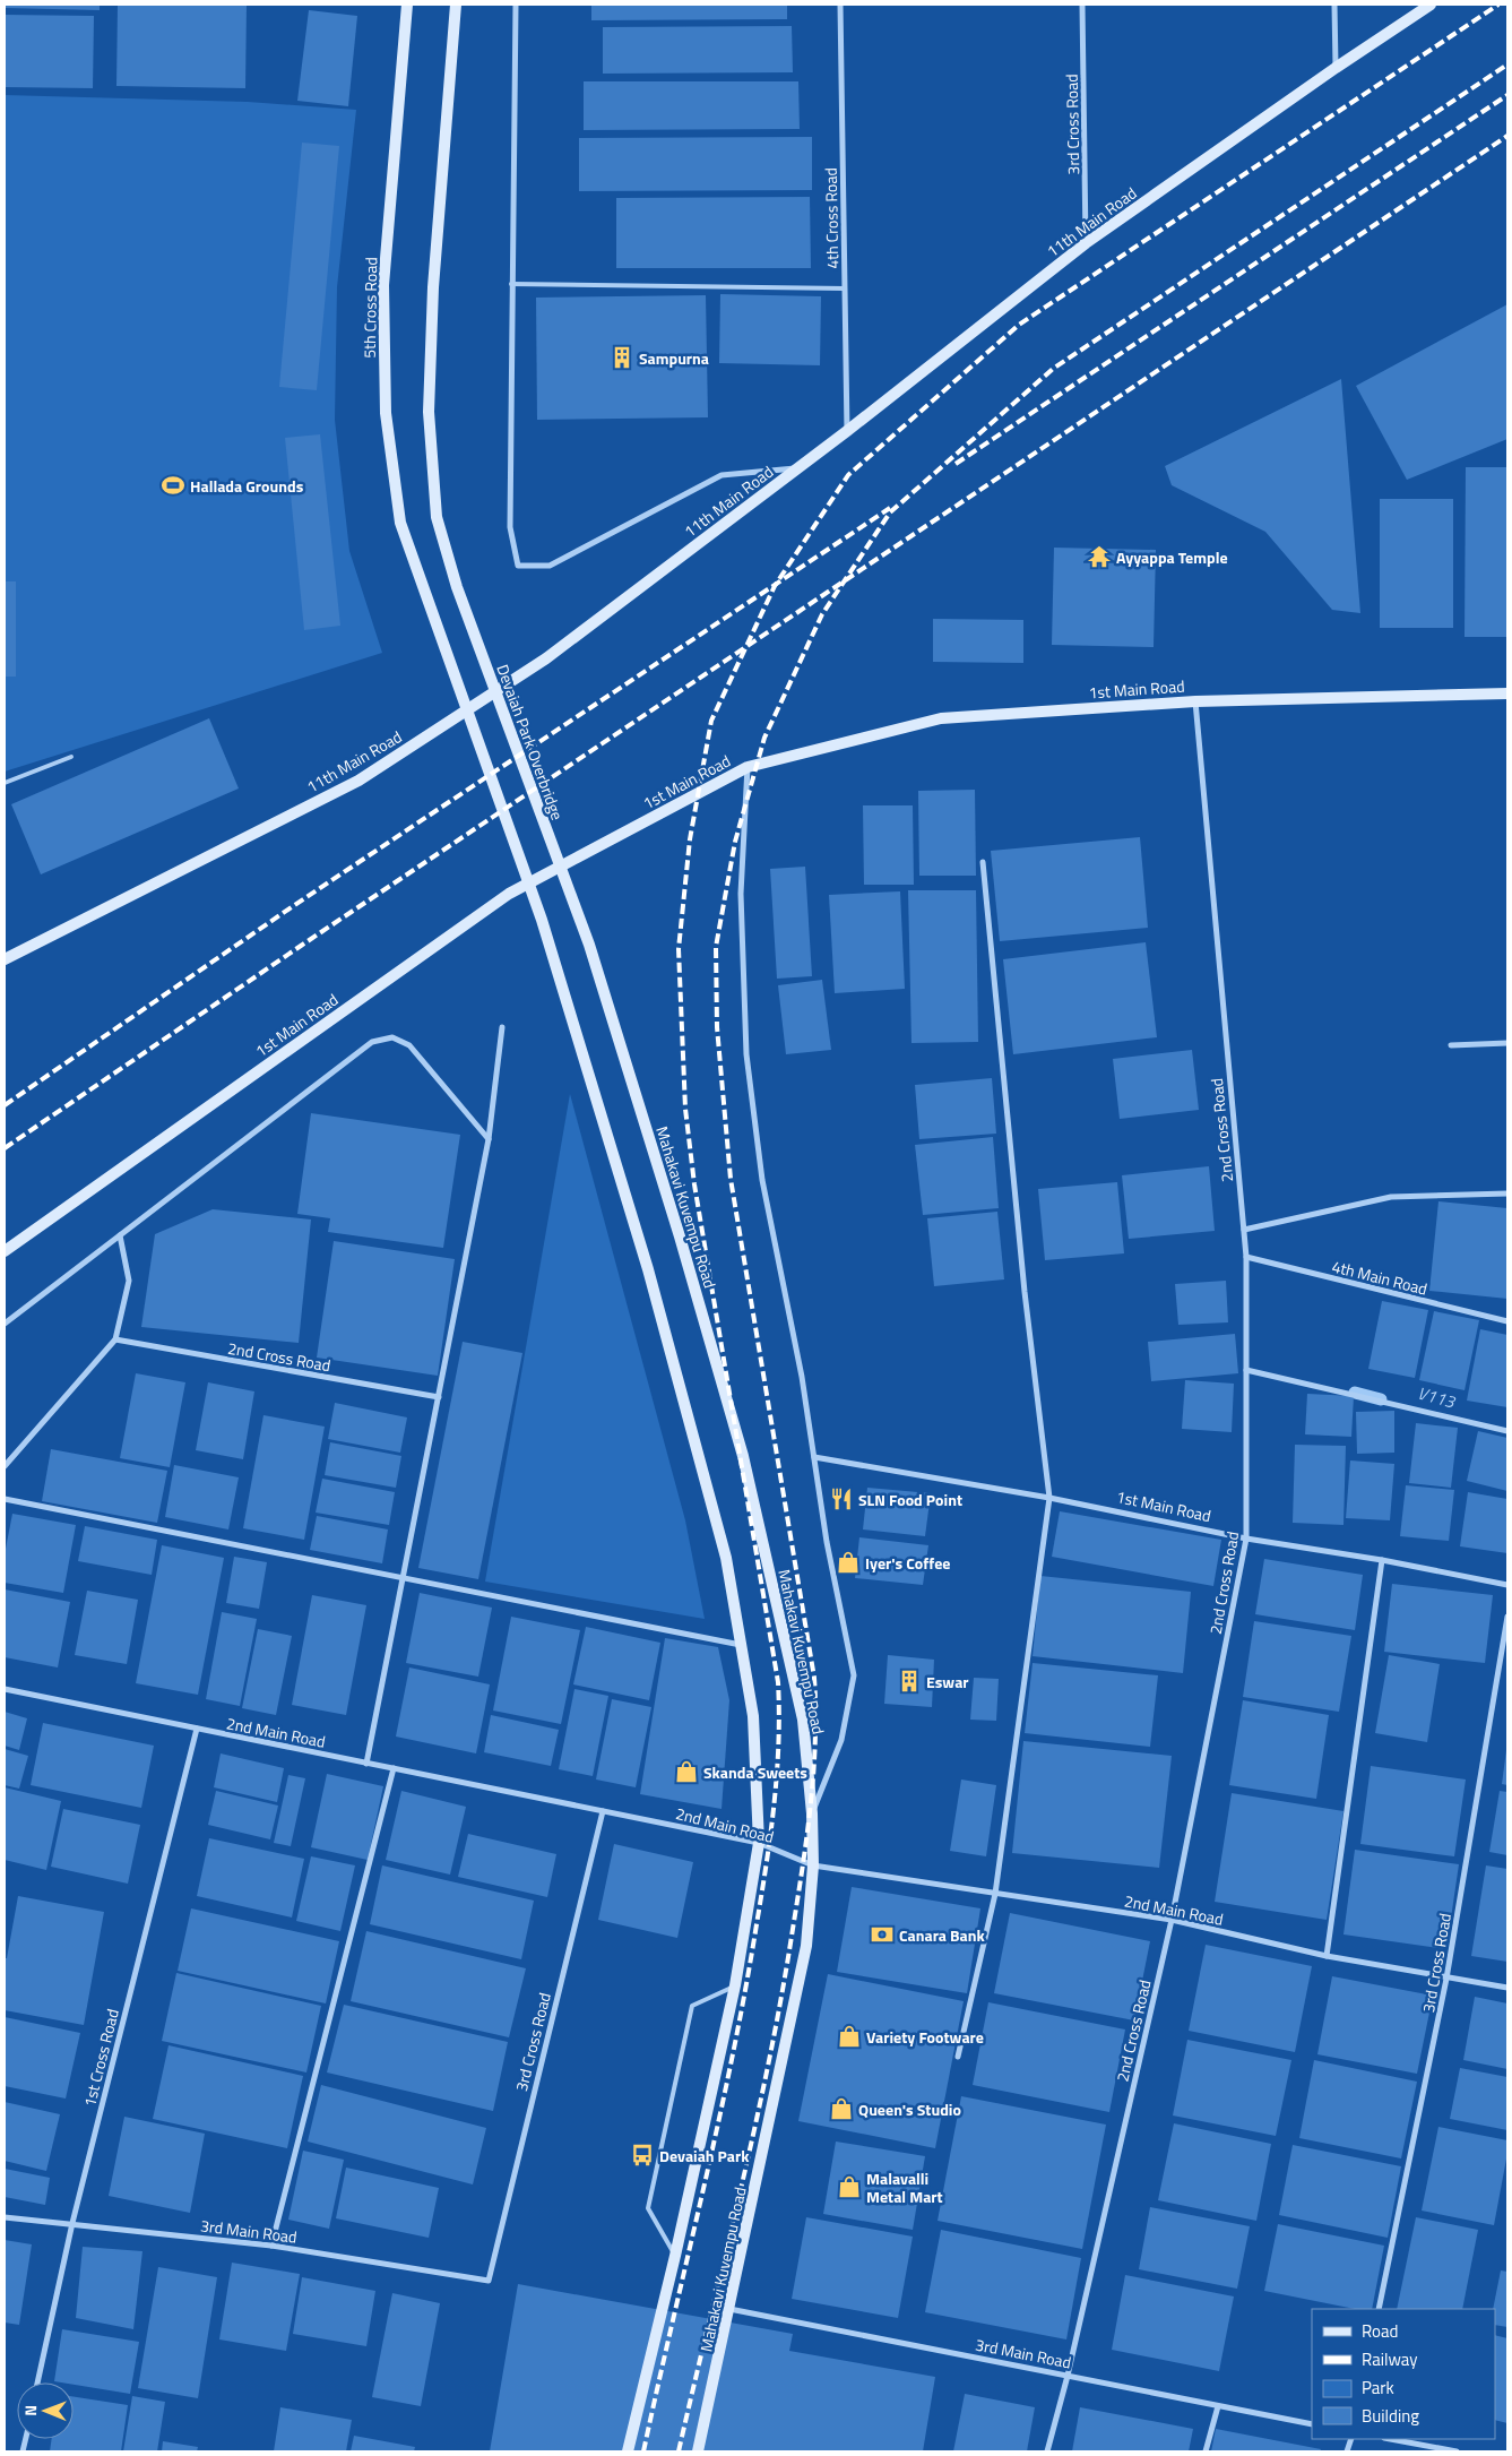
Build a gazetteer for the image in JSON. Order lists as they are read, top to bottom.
{
  "streets": {
    "main road": [
      "11th Main Road",
      "5th Cross Road",
      "1st Main Road",
      "Devaiah Park Overbridge",
      "Mahakavi Kuvempu Road"
    ],
    "street": [
      "3rd Cross Road",
      "4th Cross Road",
      "2nd Cross Road",
      "4th Main Road",
      "2nd Main Road",
      "1st Cross Road",
      "3rd Main Road"
    ]
  },
  "crossings": [
    ["3rd Cross Road", "11th Main Road"],
    ["3rd Cross Road", "2nd Main Road"],
    ["3rd Cross Road", "3rd Main Road"],
    ["4th Cross Road", "11th Main Road"],
    ["1st Main Road", "2nd Cross Road"],
    ["Devaiah Park Overbridge", "Mahakavi Kuvempu Road"],
    ["2nd Cross Road", "4th Main Road"],
    ["2nd Cross Road", "2nd Main Road"],
    ["2nd Cross Road", "3rd Main Road"],
    ["Mahakavi Kuvempu Road", "2nd Main Road"],
    ["Mahakavi Kuvempu Road", "3rd Main Road"],
    ["2nd Main Road", "1st Cross Road"],
    ["1st Cross Road", "3rd Main Road"]
  ],
  "water": ["V113"],
  "places": {
    "building": ["Sampurna", "Eswar"],
    "sports": ["Hallada Grounds"],
    "temple": ["Ayyappa Temple"],
    "restaurant": ["SLN Food Point"],
    "shop": [
      "Iyer's Coffee",
      "Skanda Sweets",
      "Variety Footware",
      "Queen's Studio",
      "Malavalli Metal Mart"
    ],
    "bank": ["Canara Bank"],
    "bus stop": ["Devaiah Park"]
  },
  "legend": [
    "Road",
    "Railway",
    "Park",
    "Building"
  ],
  "north": "left"
}
